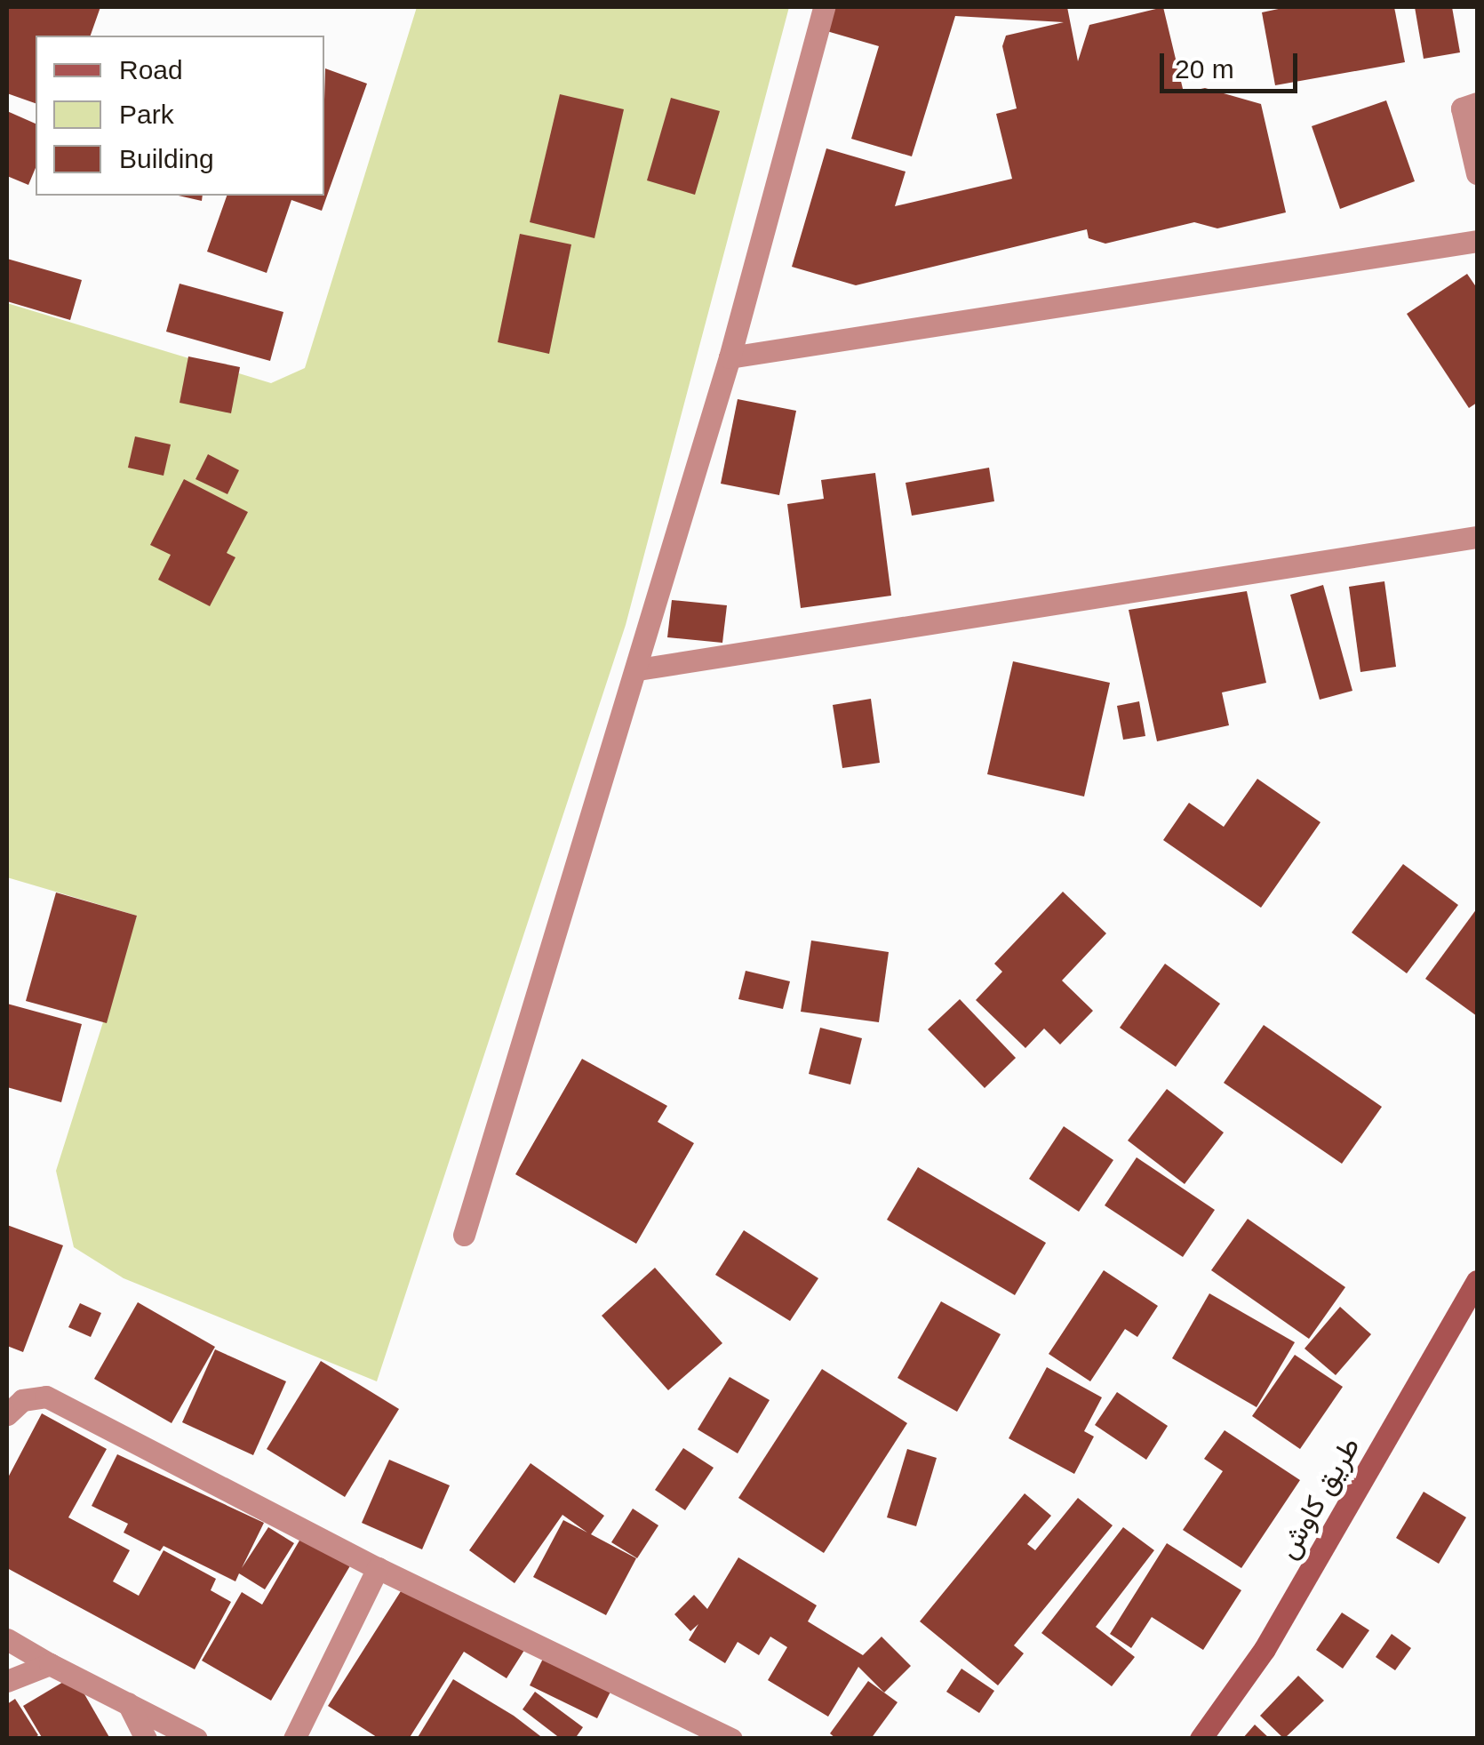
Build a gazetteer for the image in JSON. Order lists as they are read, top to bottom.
{
  "streets": {
    "street": ["طريق كاوش"]
  },
  "legend": ["Road", "Park", "Building"],
  "scale_bar": "20 m"
}
